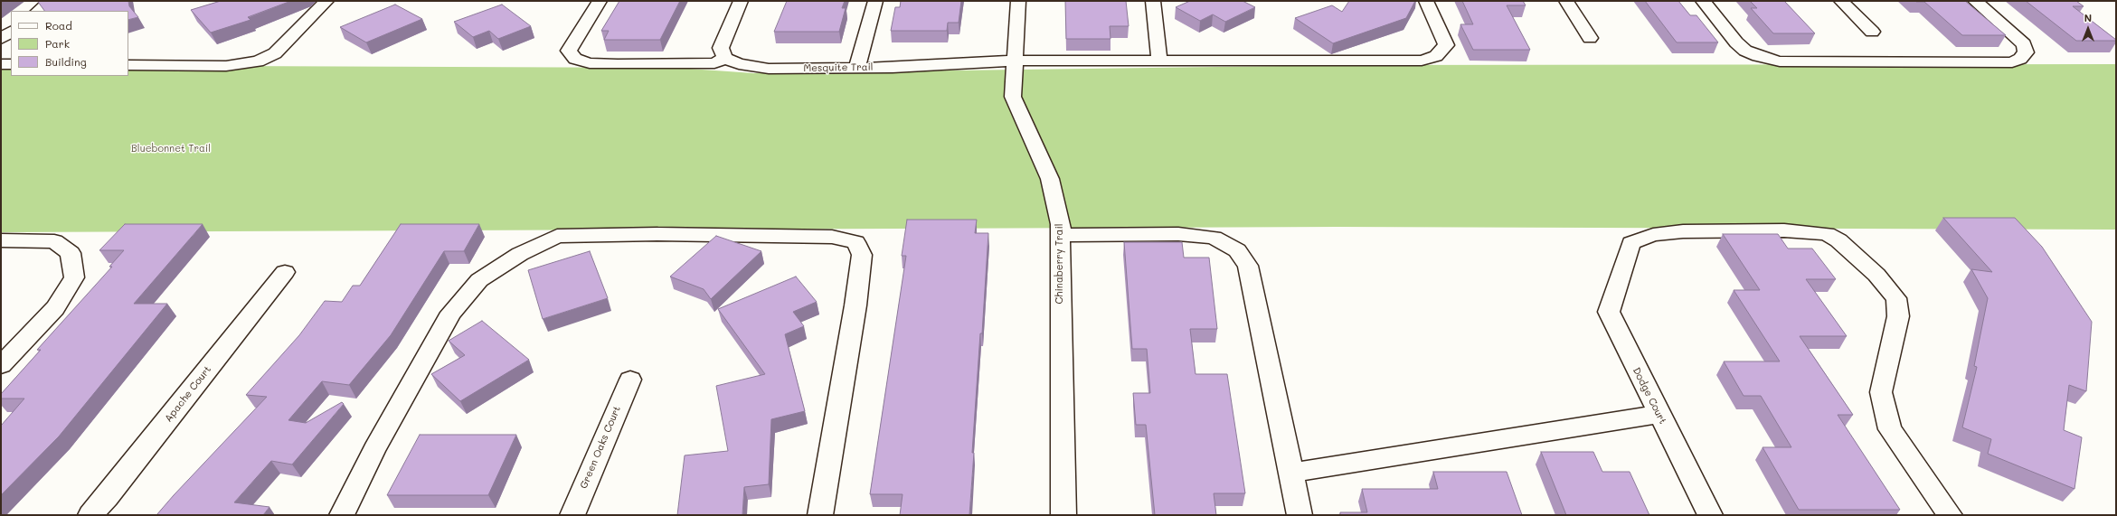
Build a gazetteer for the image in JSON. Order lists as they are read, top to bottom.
{
  "streets": {
    "street": [
      "Mesquite Trail",
      "Chinaberry Trail",
      "Apache Court",
      "Dodge Court",
      "Green Oaks Court"
    ]
  },
  "crossings": [
    ["Mesquite Trail", "Chinaberry Trail"]
  ],
  "parks": ["Bluebonnet Trail"],
  "legend": ["Road", "Park", "Building"],
  "north": "top"
}
